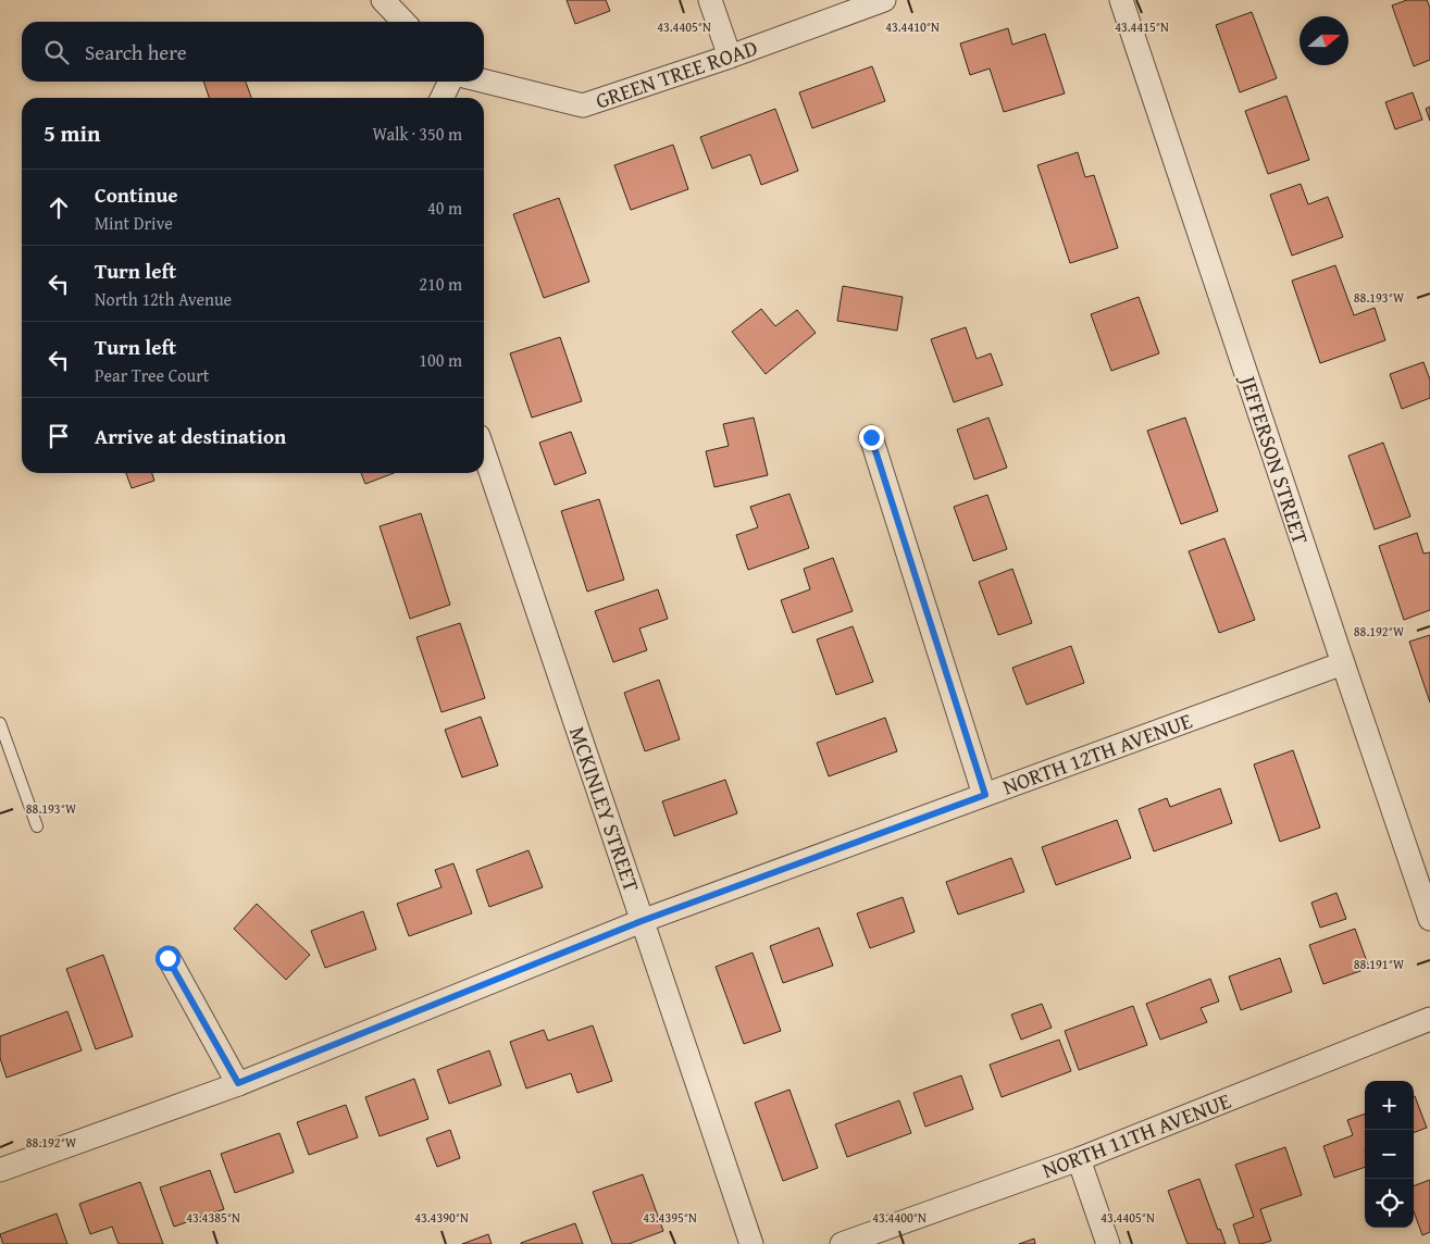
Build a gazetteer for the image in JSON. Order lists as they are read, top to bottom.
{
  "streets": {
    "street": [
      "GREEN TREE ROAD",
      "JEFFERSON STREET",
      "NORTH 12TH AVENUE",
      "MCKINLEY STREET",
      "NORTH 11TH AVENUE"
    ]
  },
  "crossings": [
    ["JEFFERSON STREET", "NORTH 12TH AVENUE"],
    ["NORTH 12TH AVENUE", "MCKINLEY STREET"]
  ],
  "north": "right",
  "page": {
    "search": "Search here",
    "heading": ["5 min", "Walk · 350 m"],
    "list": [
      ["Continue", "Mint Drive", "40 m"],
      ["Turn left", "North 12th Avenue", "210 m"],
      ["Turn left", "Pear Tree Court", "100 m"],
      "Arrive at destination"
    ],
    "map_buttons": ["+", "−"]
  },
  "coordinates": [
    "43.4405°N",
    "43.4410°N",
    "43.4415°N",
    "88.193°W",
    "88.192°W",
    "88.191°W",
    "43.4385°N",
    "43.4390°N",
    "43.4395°N",
    "43.4400°N"
  ]
}
